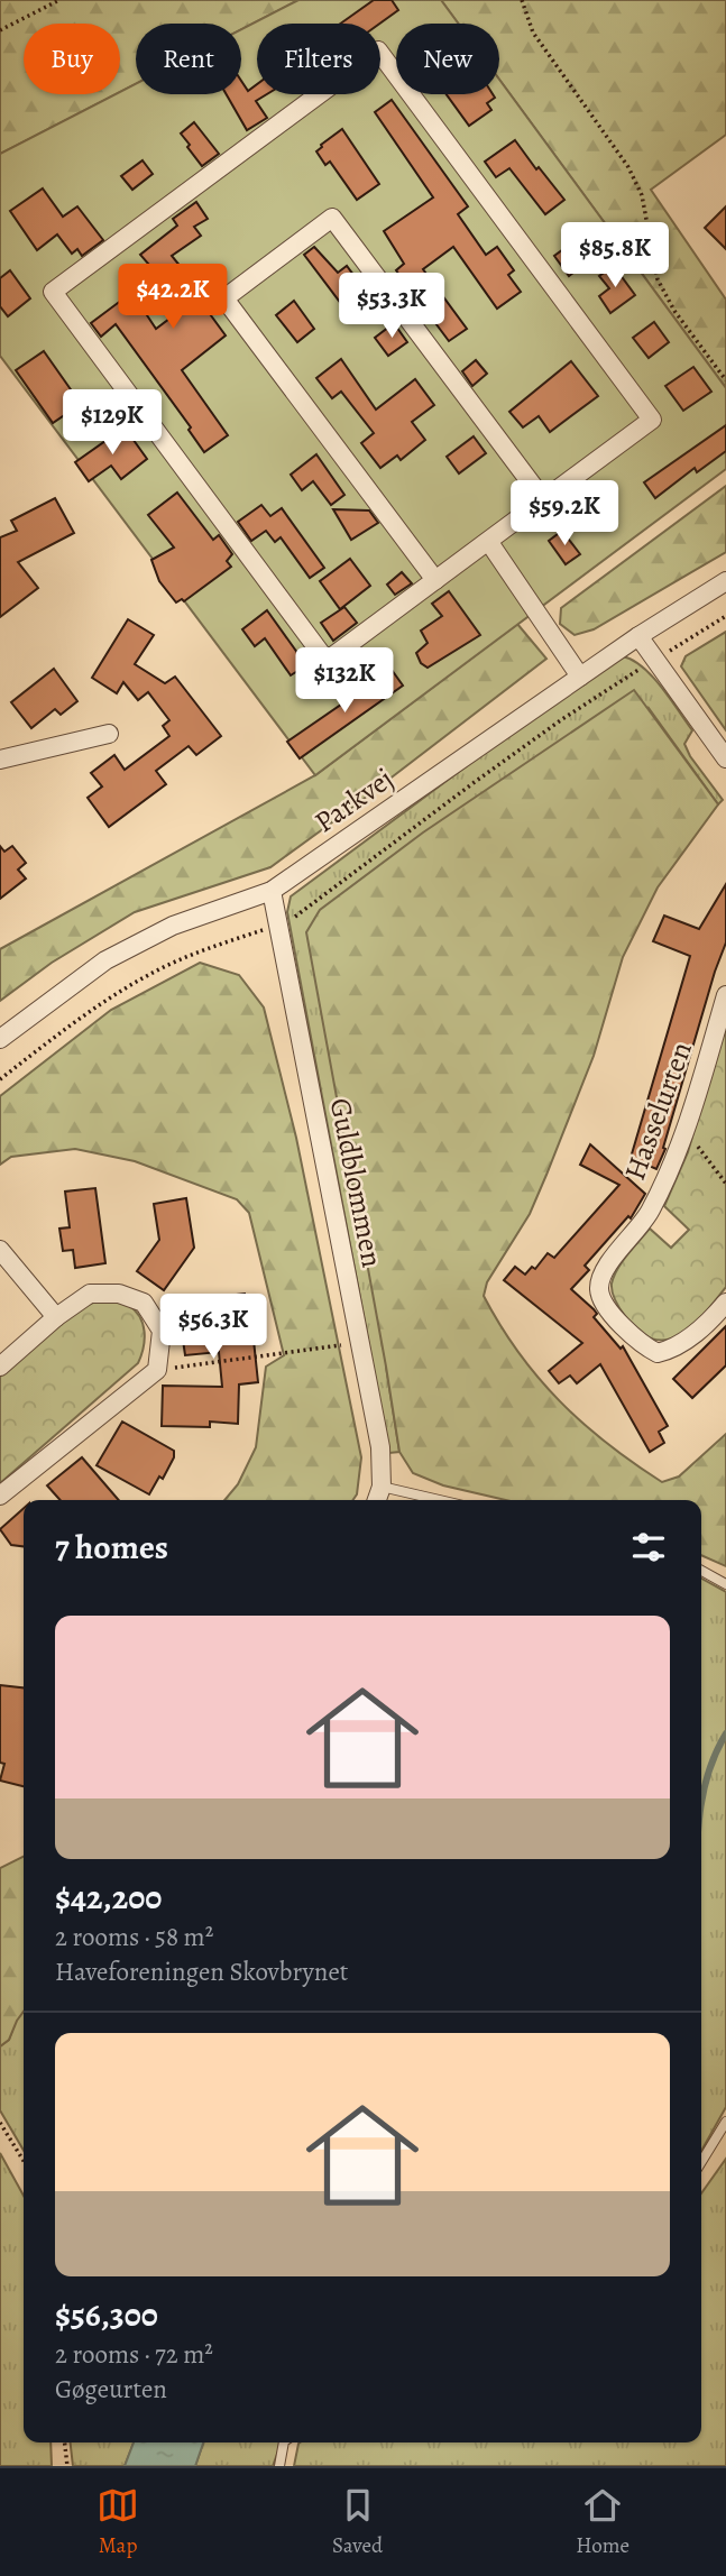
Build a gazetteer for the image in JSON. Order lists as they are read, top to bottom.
{
  "streets": {
    "street": ["Parkvej", "Hasselurten", "Guldblommen"]
  },
  "crossings": [
    ["Parkvej", "Guldblommen"]
  ],
  "page": {
    "chip": [
      "Buy",
      "Rent",
      "Filters",
      "New"
    ],
    "price": [
      "$85.8K",
      "$42.2K",
      "$53.3K",
      "$129K",
      "$59.2K",
      "$132K",
      "$56.3K"
    ],
    "heading": "7 homes",
    "list": [
      {
        "name": "$42,200",
        "note": "2 rooms · 58 m² · Haveforeningen Skovbrynet"
      },
      {
        "name": "$56,300",
        "note": "2 rooms · 72 m² · Gøgeurten"
      }
    ],
    "tabs": ["Map", "Saved", "Home"]
  }
}
